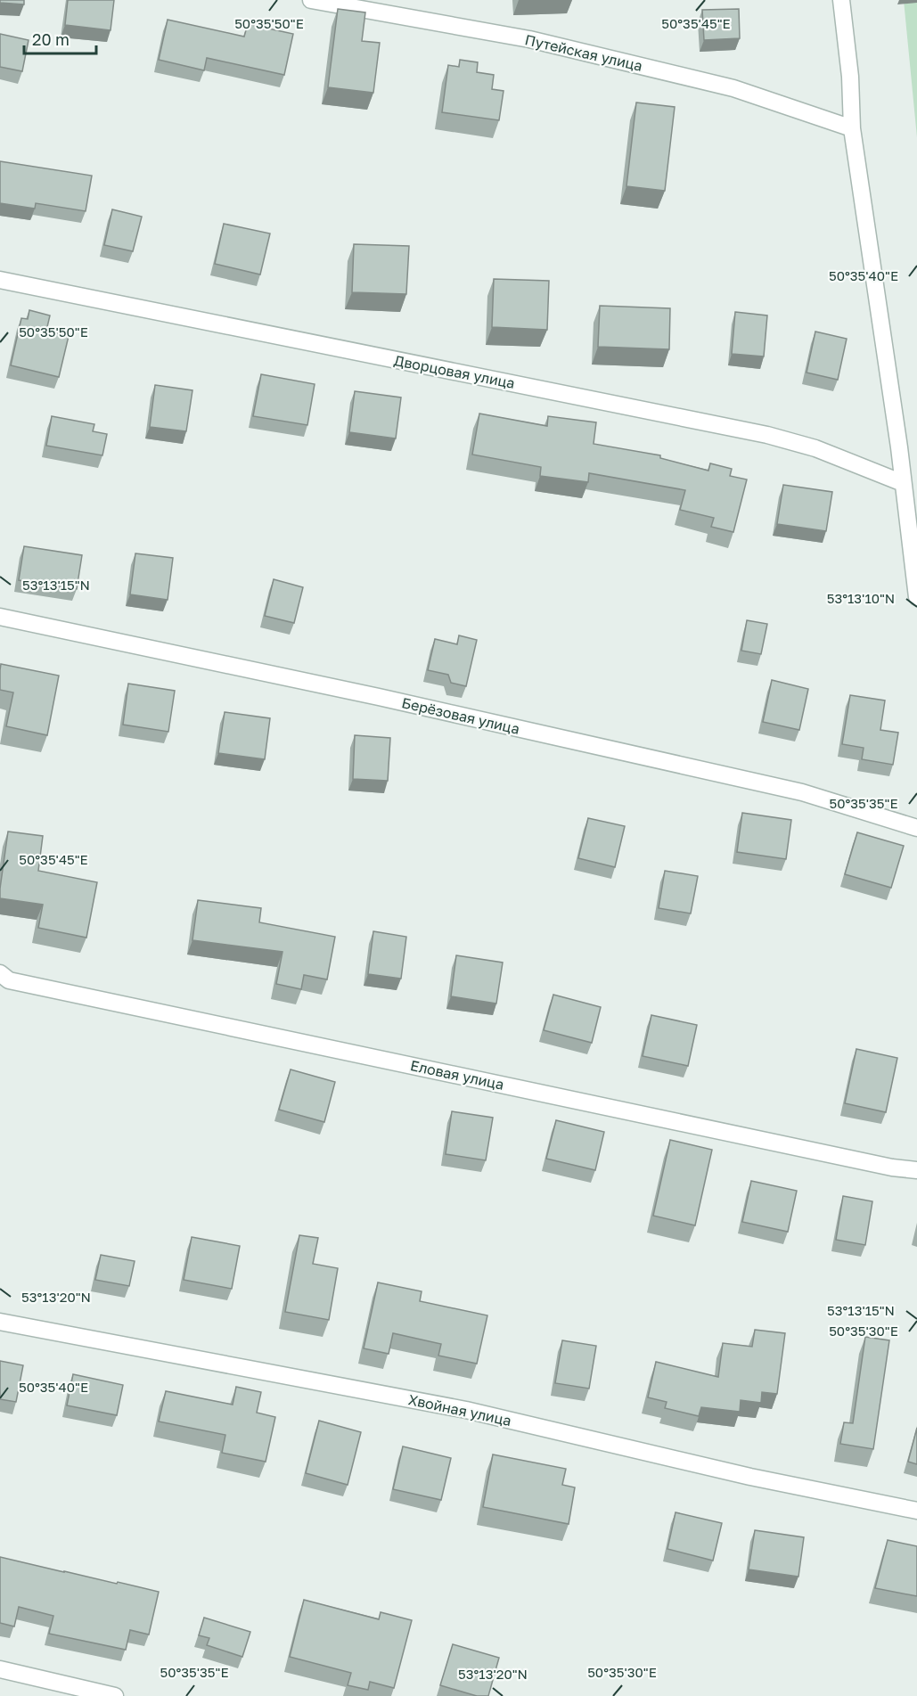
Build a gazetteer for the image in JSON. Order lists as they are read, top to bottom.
{
  "streets": {
    "street": [
      "Путейская улица",
      "Дворцовая улица",
      "Берёзовая улица",
      "Еловая улица",
      "Хвойная улица"
    ]
  },
  "scale_bar": "20 m",
  "coordinates": [
    "50°35'50\"E",
    "50°35'45\"E",
    "50°35'40\"E",
    "53°13'15\"N",
    "53°13'10\"N",
    "50°35'35\"E",
    "53°13'20\"N",
    "50°35'30\"E"
  ]
}
